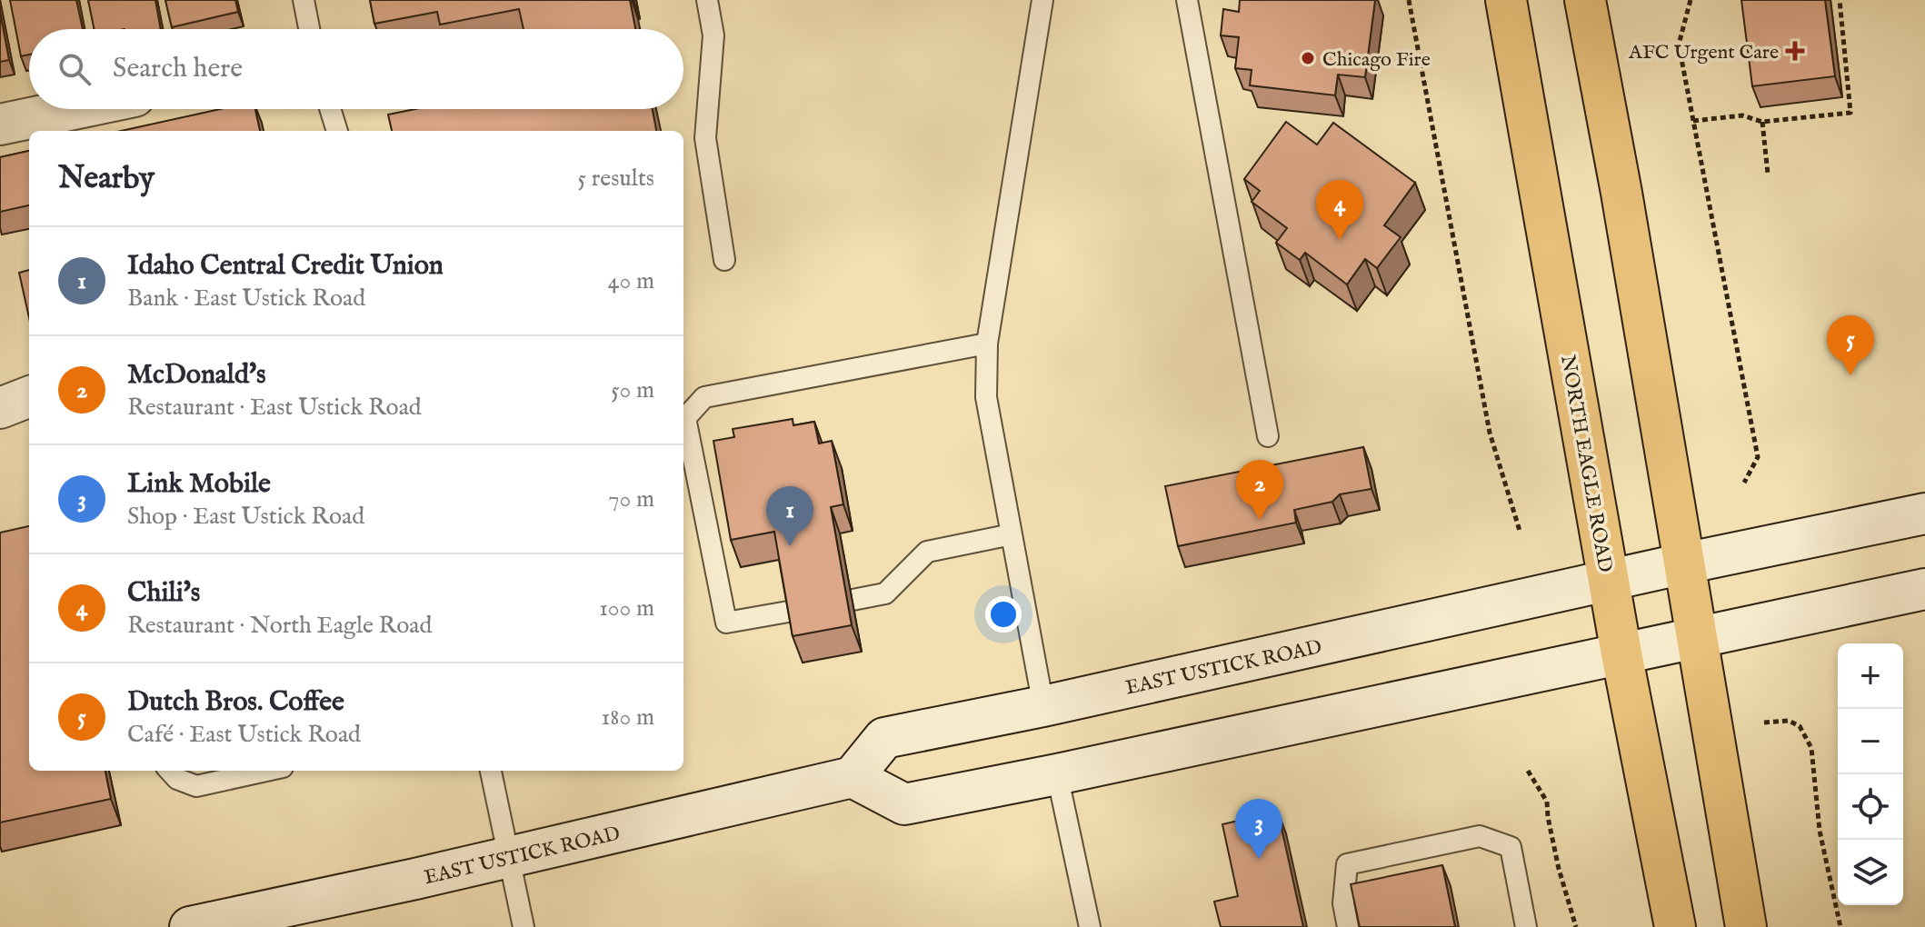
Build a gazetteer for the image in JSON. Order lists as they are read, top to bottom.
{
  "streets": {
    "highway": ["NORTH EAGLE ROAD"],
    "main road": ["EAST USTICK ROAD"]
  },
  "crossings": [
    ["NORTH EAGLE ROAD", "EAST USTICK ROAD"]
  ],
  "places": {
    "health": ["AFC Urgent Care"],
    "other": ["Chicago Fire"]
  },
  "page": {
    "search": "Search here",
    "heading": ["Nearby", "5 results"],
    "pins": [
      "4",
      "5",
      "2",
      "1",
      "3"
    ],
    "list": [
      {
        "mark": "1",
        "name": "Idaho Central Credit Union",
        "note": "Bank · East Ustick Road",
        "value": "40 m"
      },
      {
        "mark": "2",
        "name": "McDonald's",
        "note": "Restaurant · East Ustick Road",
        "value": "50 m"
      },
      {
        "mark": "3",
        "name": "Link Mobile",
        "note": "Shop · East Ustick Road",
        "value": "70 m"
      },
      {
        "mark": "4",
        "name": "Chili's",
        "note": "Restaurant · North Eagle Road",
        "value": "100 m"
      },
      {
        "mark": "5",
        "name": "Dutch Bros. Coffee",
        "note": "Café · East Ustick Road",
        "value": "180 m"
      }
    ],
    "map_buttons": ["+", "−"]
  }
}
